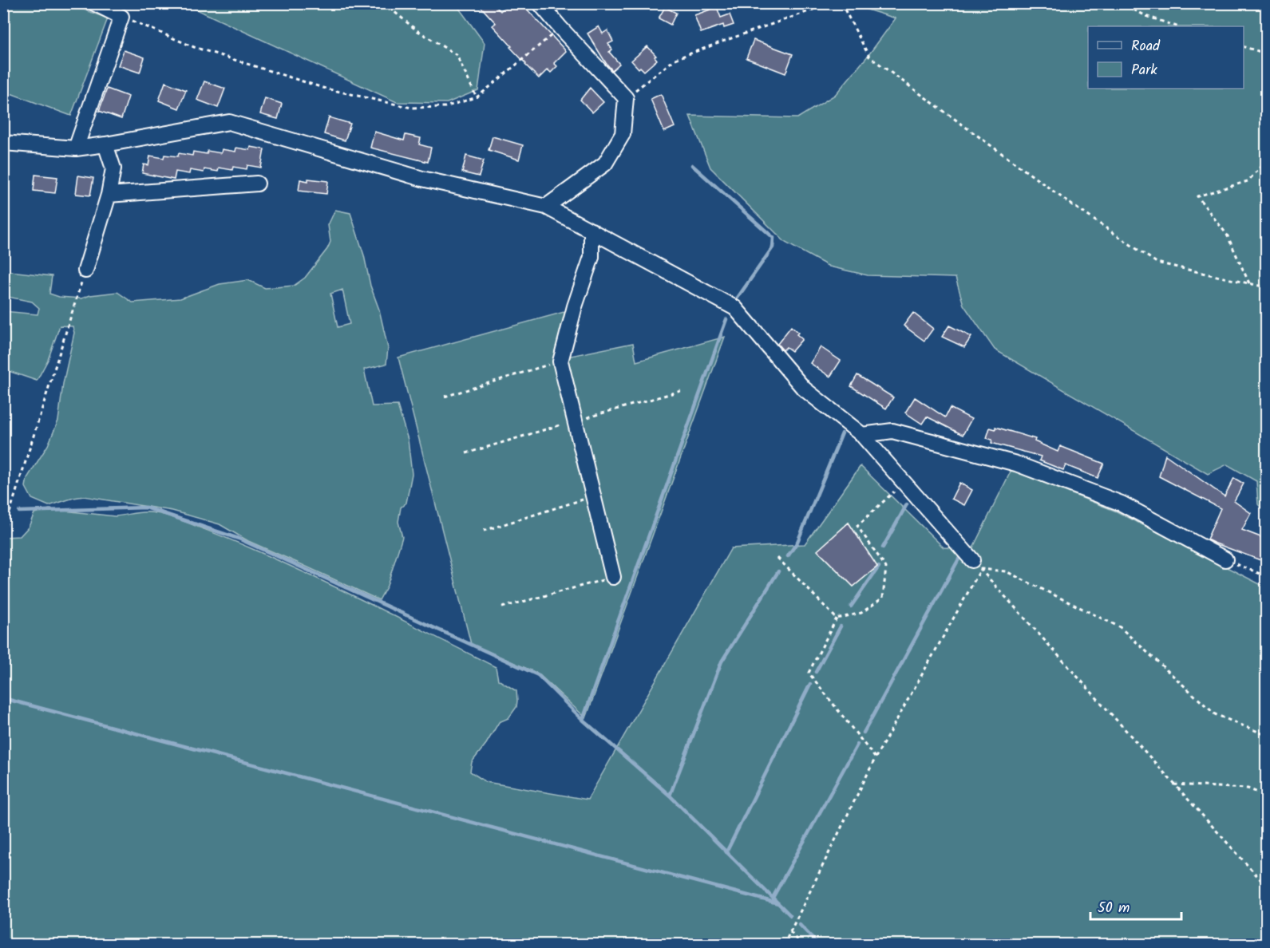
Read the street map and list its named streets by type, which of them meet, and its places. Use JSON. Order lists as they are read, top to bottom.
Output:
{
  "legend": ["Road", "Park"],
  "scale_bar": "50 m"
}
